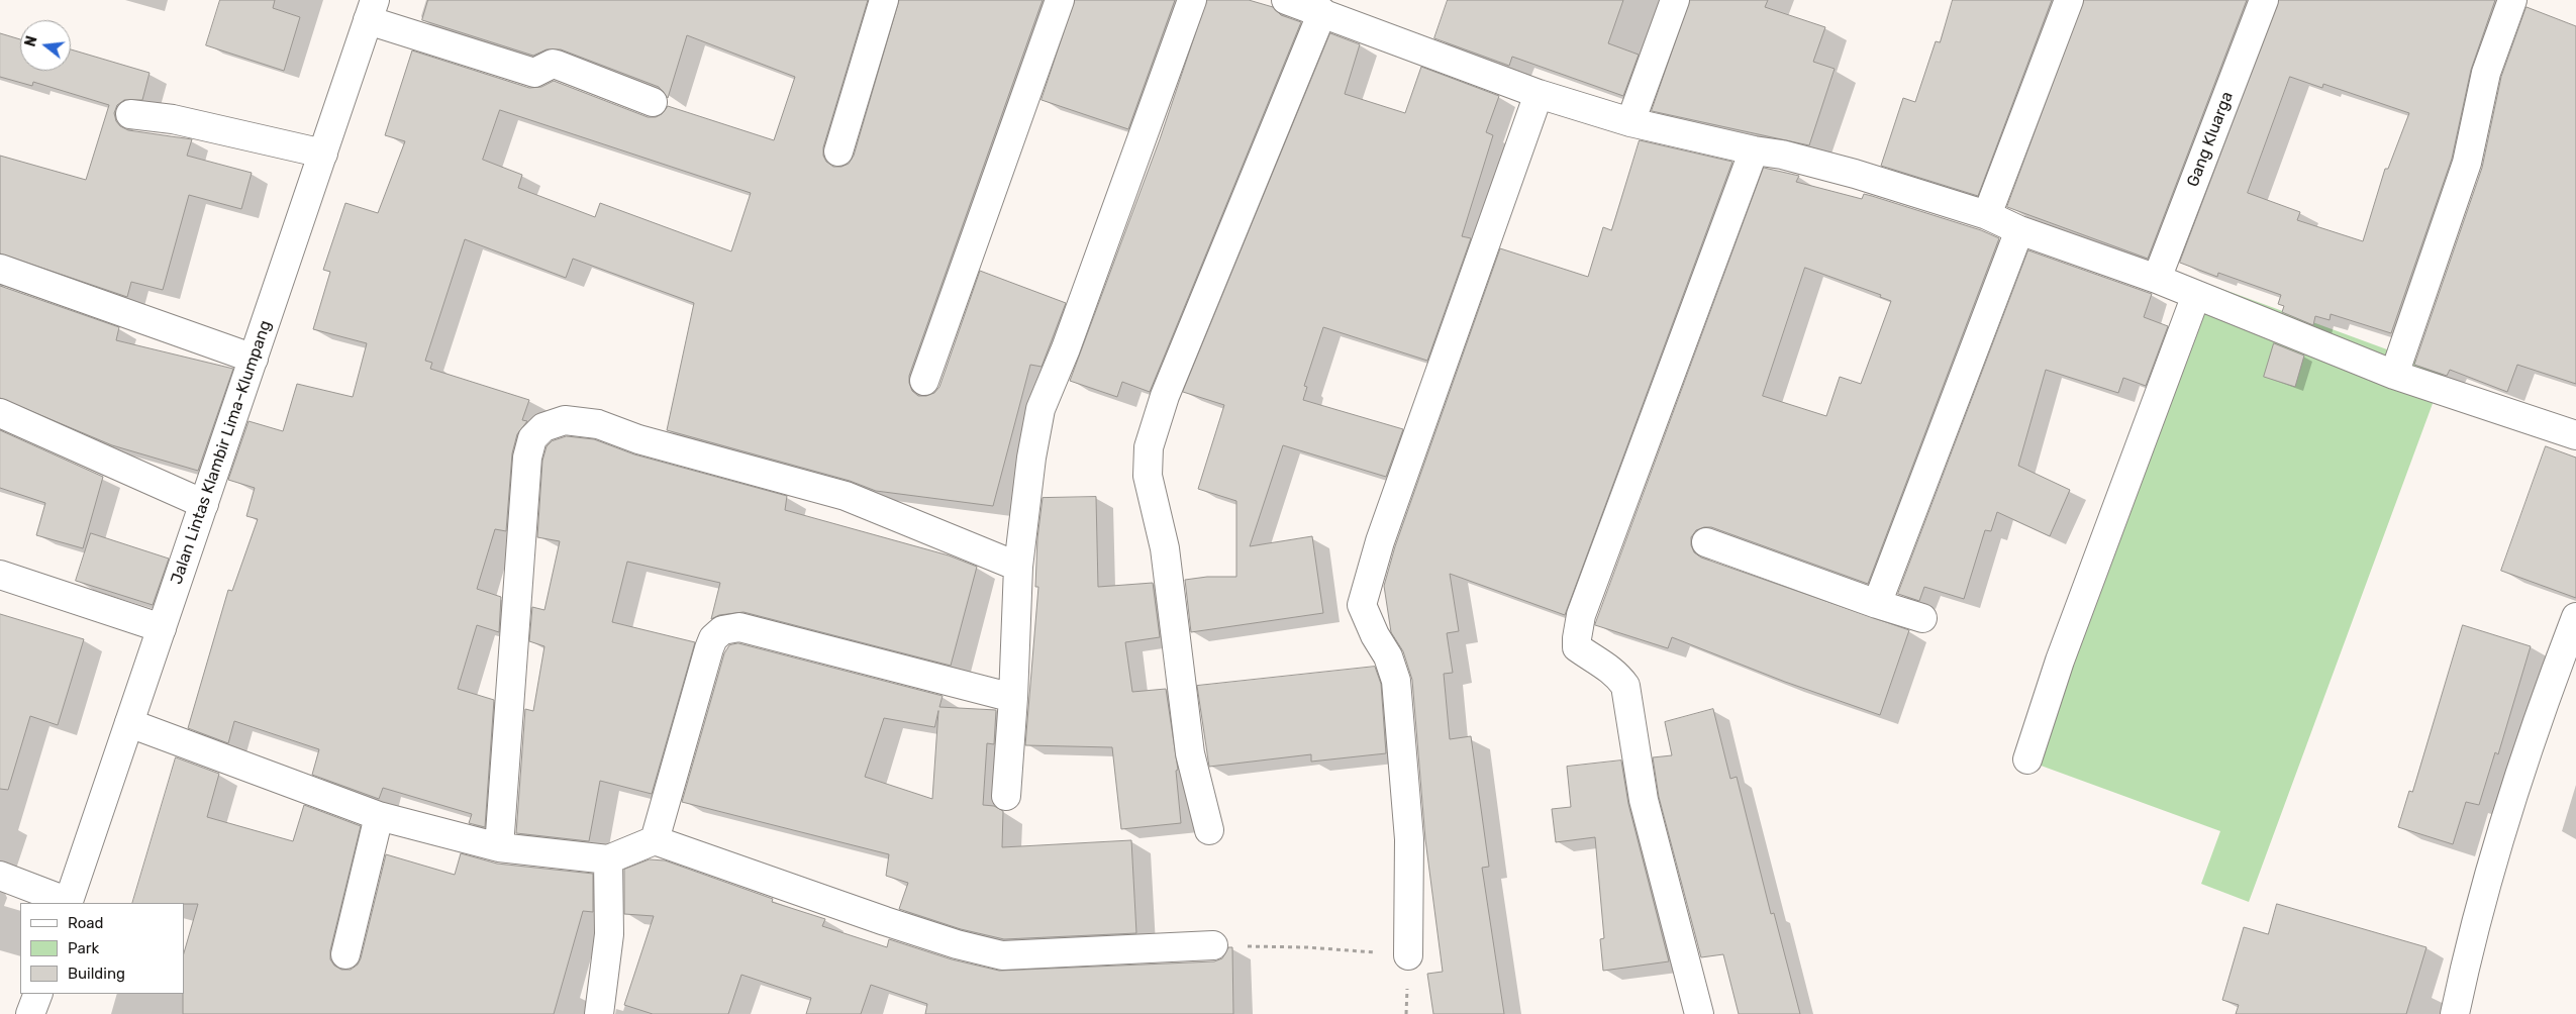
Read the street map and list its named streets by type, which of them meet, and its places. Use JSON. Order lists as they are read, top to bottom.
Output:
{
  "streets": {
    "street": ["Gang Kluarga", "Jalan Lintas Klambir Lima–Klumpang"]
  },
  "legend": ["Road", "Park", "Building"],
  "north": "left"
}
